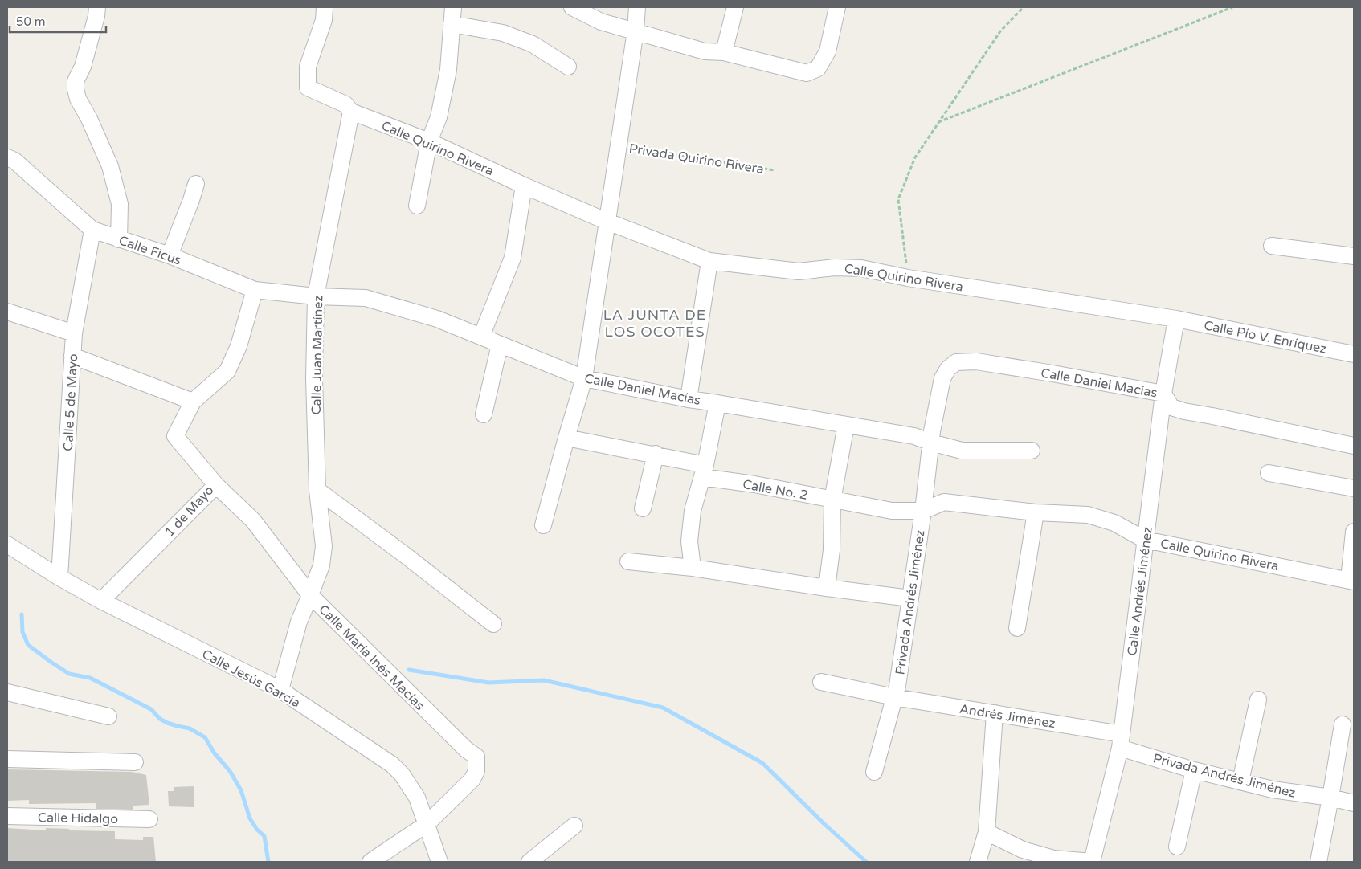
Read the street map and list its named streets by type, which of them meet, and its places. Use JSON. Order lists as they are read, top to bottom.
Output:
{
  "streets": {
    "street": [
      "Calle Quirino Rivera",
      "Calle Ficus",
      "Calle Pío V. Enríquez",
      "Calle Juan Martínez",
      "Calle Daniel Macías",
      "Calle 5 de Mayo",
      "Calle No. 2",
      "1 de Mayo",
      "Calle Andrés Jiménez",
      "Privada Andrés Jiménez",
      "Calle María Inés Macías",
      "Calle Jesús García",
      "Andrés Jiménez",
      "Calle Hidalgo"
    ],
    "path": ["Privada Quirino Rivera"]
  },
  "crossings": [
    ["Calle Quirino Rivera", "Calle Pío V. Enríquez"],
    ["Calle Quirino Rivera", "Calle Juan Martínez"],
    ["Calle Quirino Rivera", "Calle No. 2"],
    ["Calle Quirino Rivera", "Calle Andrés Jiménez"],
    ["Calle Quirino Rivera", "Privada Andrés Jiménez"],
    ["Calle Ficus", "Calle Juan Martínez"],
    ["Calle Ficus", "Calle Daniel Macías"],
    ["Calle Ficus", "Calle 5 de Mayo"],
    ["Calle Ficus", "1 de Mayo"],
    ["Calle Pío V. Enríquez", "Calle Andrés Jiménez"],
    ["Calle Juan Martínez", "Calle Daniel Macías"],
    ["Calle Juan Martínez", "Calle María Inés Macías"],
    ["Calle Juan Martínez", "Calle Jesús García"],
    ["Calle Daniel Macías", "Calle Andrés Jiménez"],
    ["Calle Daniel Macías", "Privada Andrés Jiménez"],
    ["Calle 5 de Mayo", "Calle Jesús García"],
    ["Calle No. 2", "Privada Andrés Jiménez"],
    ["1 de Mayo", "Calle María Inés Macías"],
    ["1 de Mayo", "Calle Jesús García"],
    ["Calle Andrés Jiménez", "Privada Andrés Jiménez"],
    ["Calle Andrés Jiménez", "Andrés Jiménez"],
    ["Privada Andrés Jiménez", "Andrés Jiménez"],
    ["Calle María Inés Macías", "Calle Jesús García"]
  ],
  "districts": ["LA JUNTA DE LOS OCOTES"],
  "scale_bar": "50 m"
}
